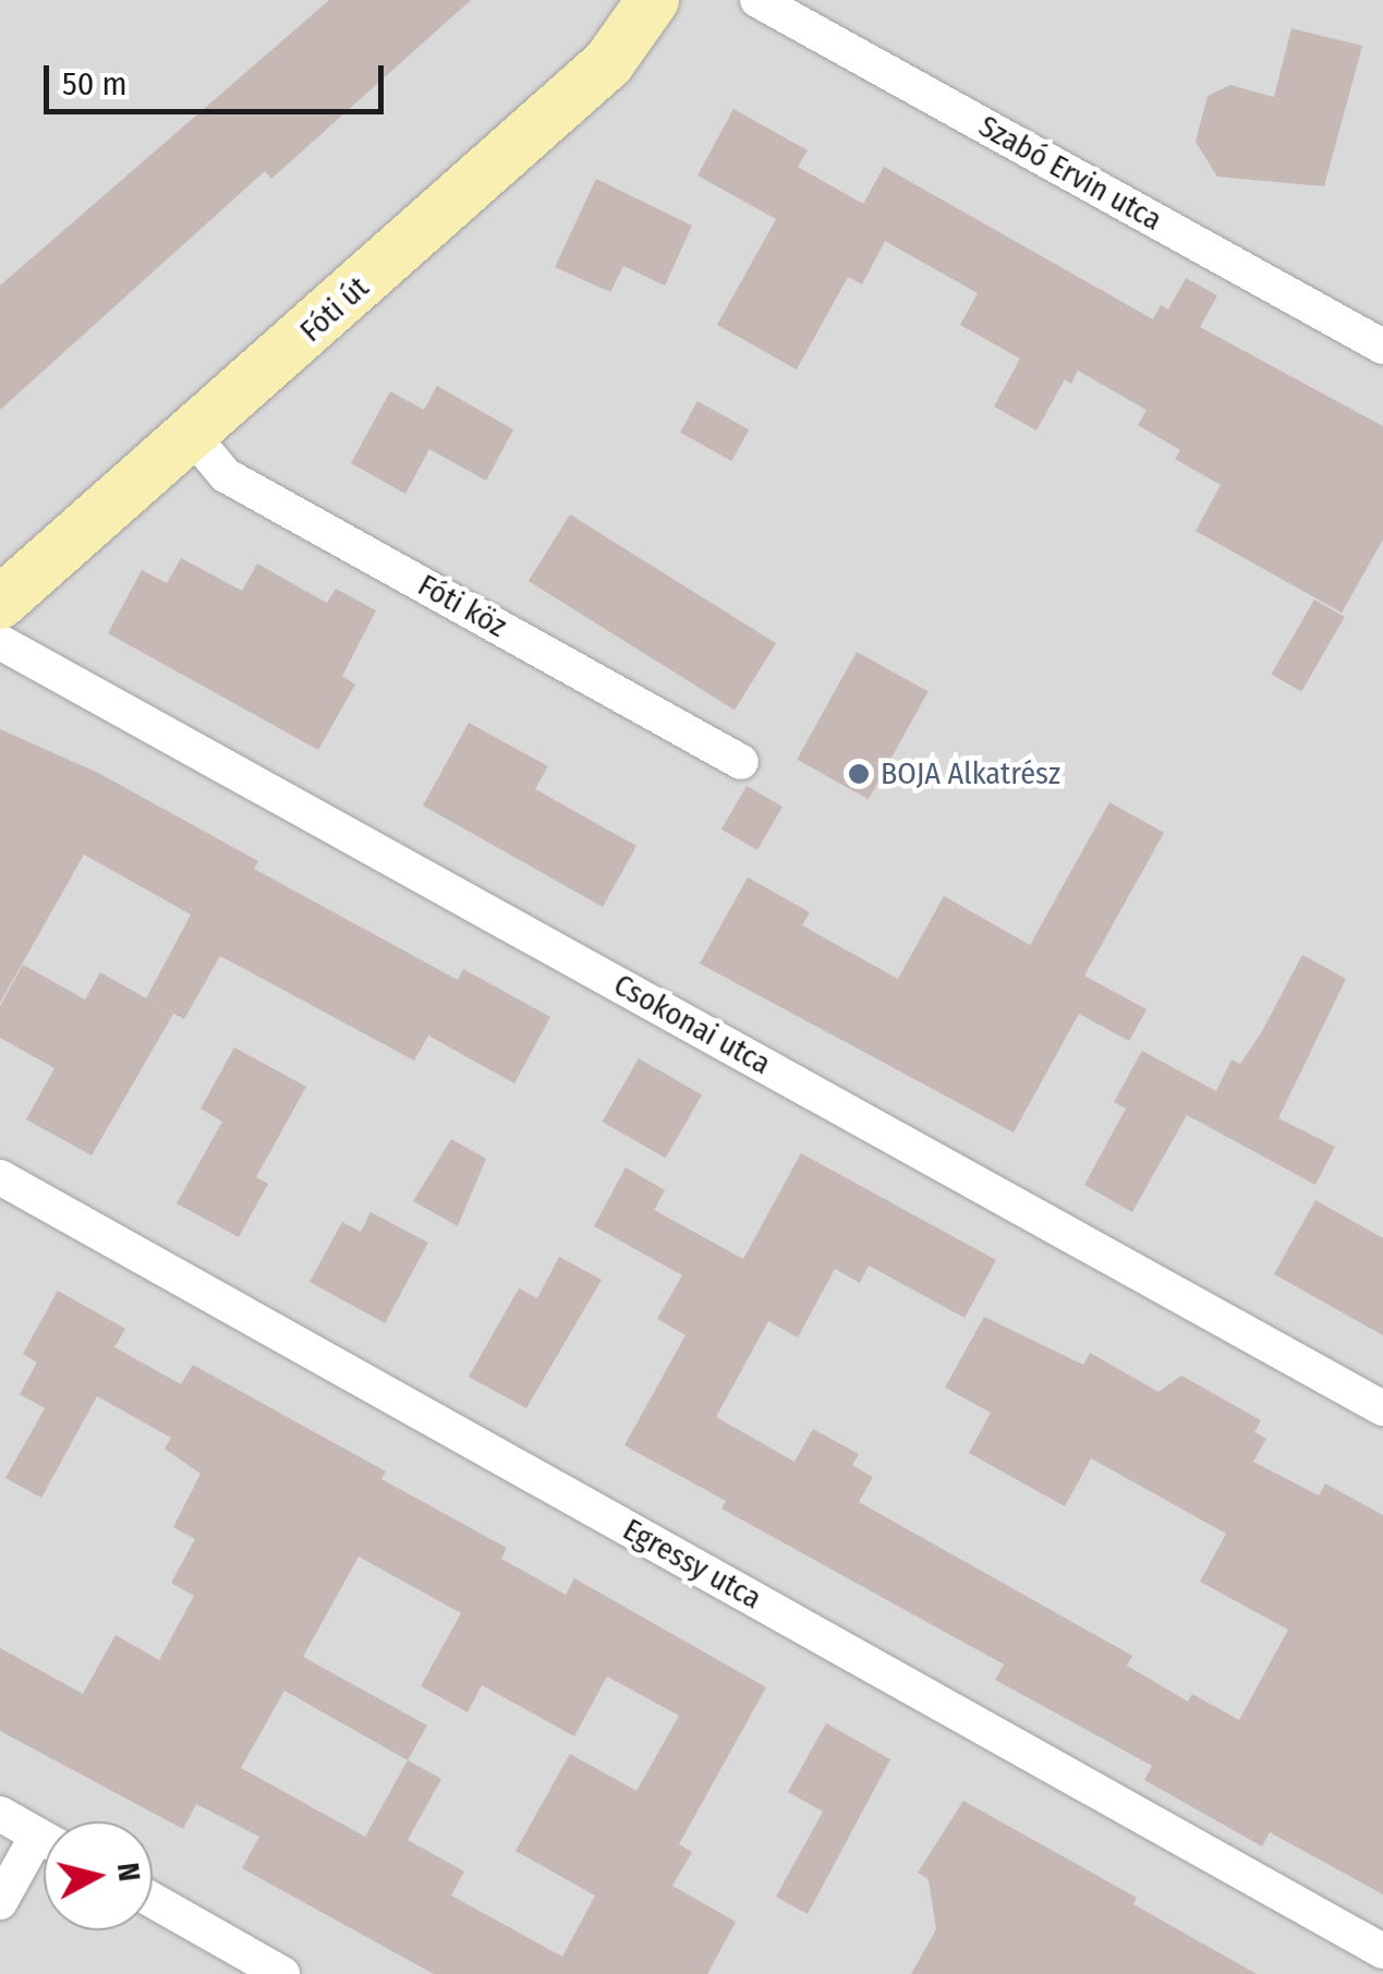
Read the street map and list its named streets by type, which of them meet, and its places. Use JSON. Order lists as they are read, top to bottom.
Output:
{
  "streets": {
    "main road": ["Fóti út"],
    "street": [
      "Szabó Ervin utca",
      "Fóti köz",
      "Csokonai utca",
      "Egressy utca"
    ]
  },
  "crossings": [
    ["Fóti út", "Fóti köz"]
  ],
  "places": ["BOJA Alkatrész"],
  "scale_bar": "50 m",
  "north": "right"
}
